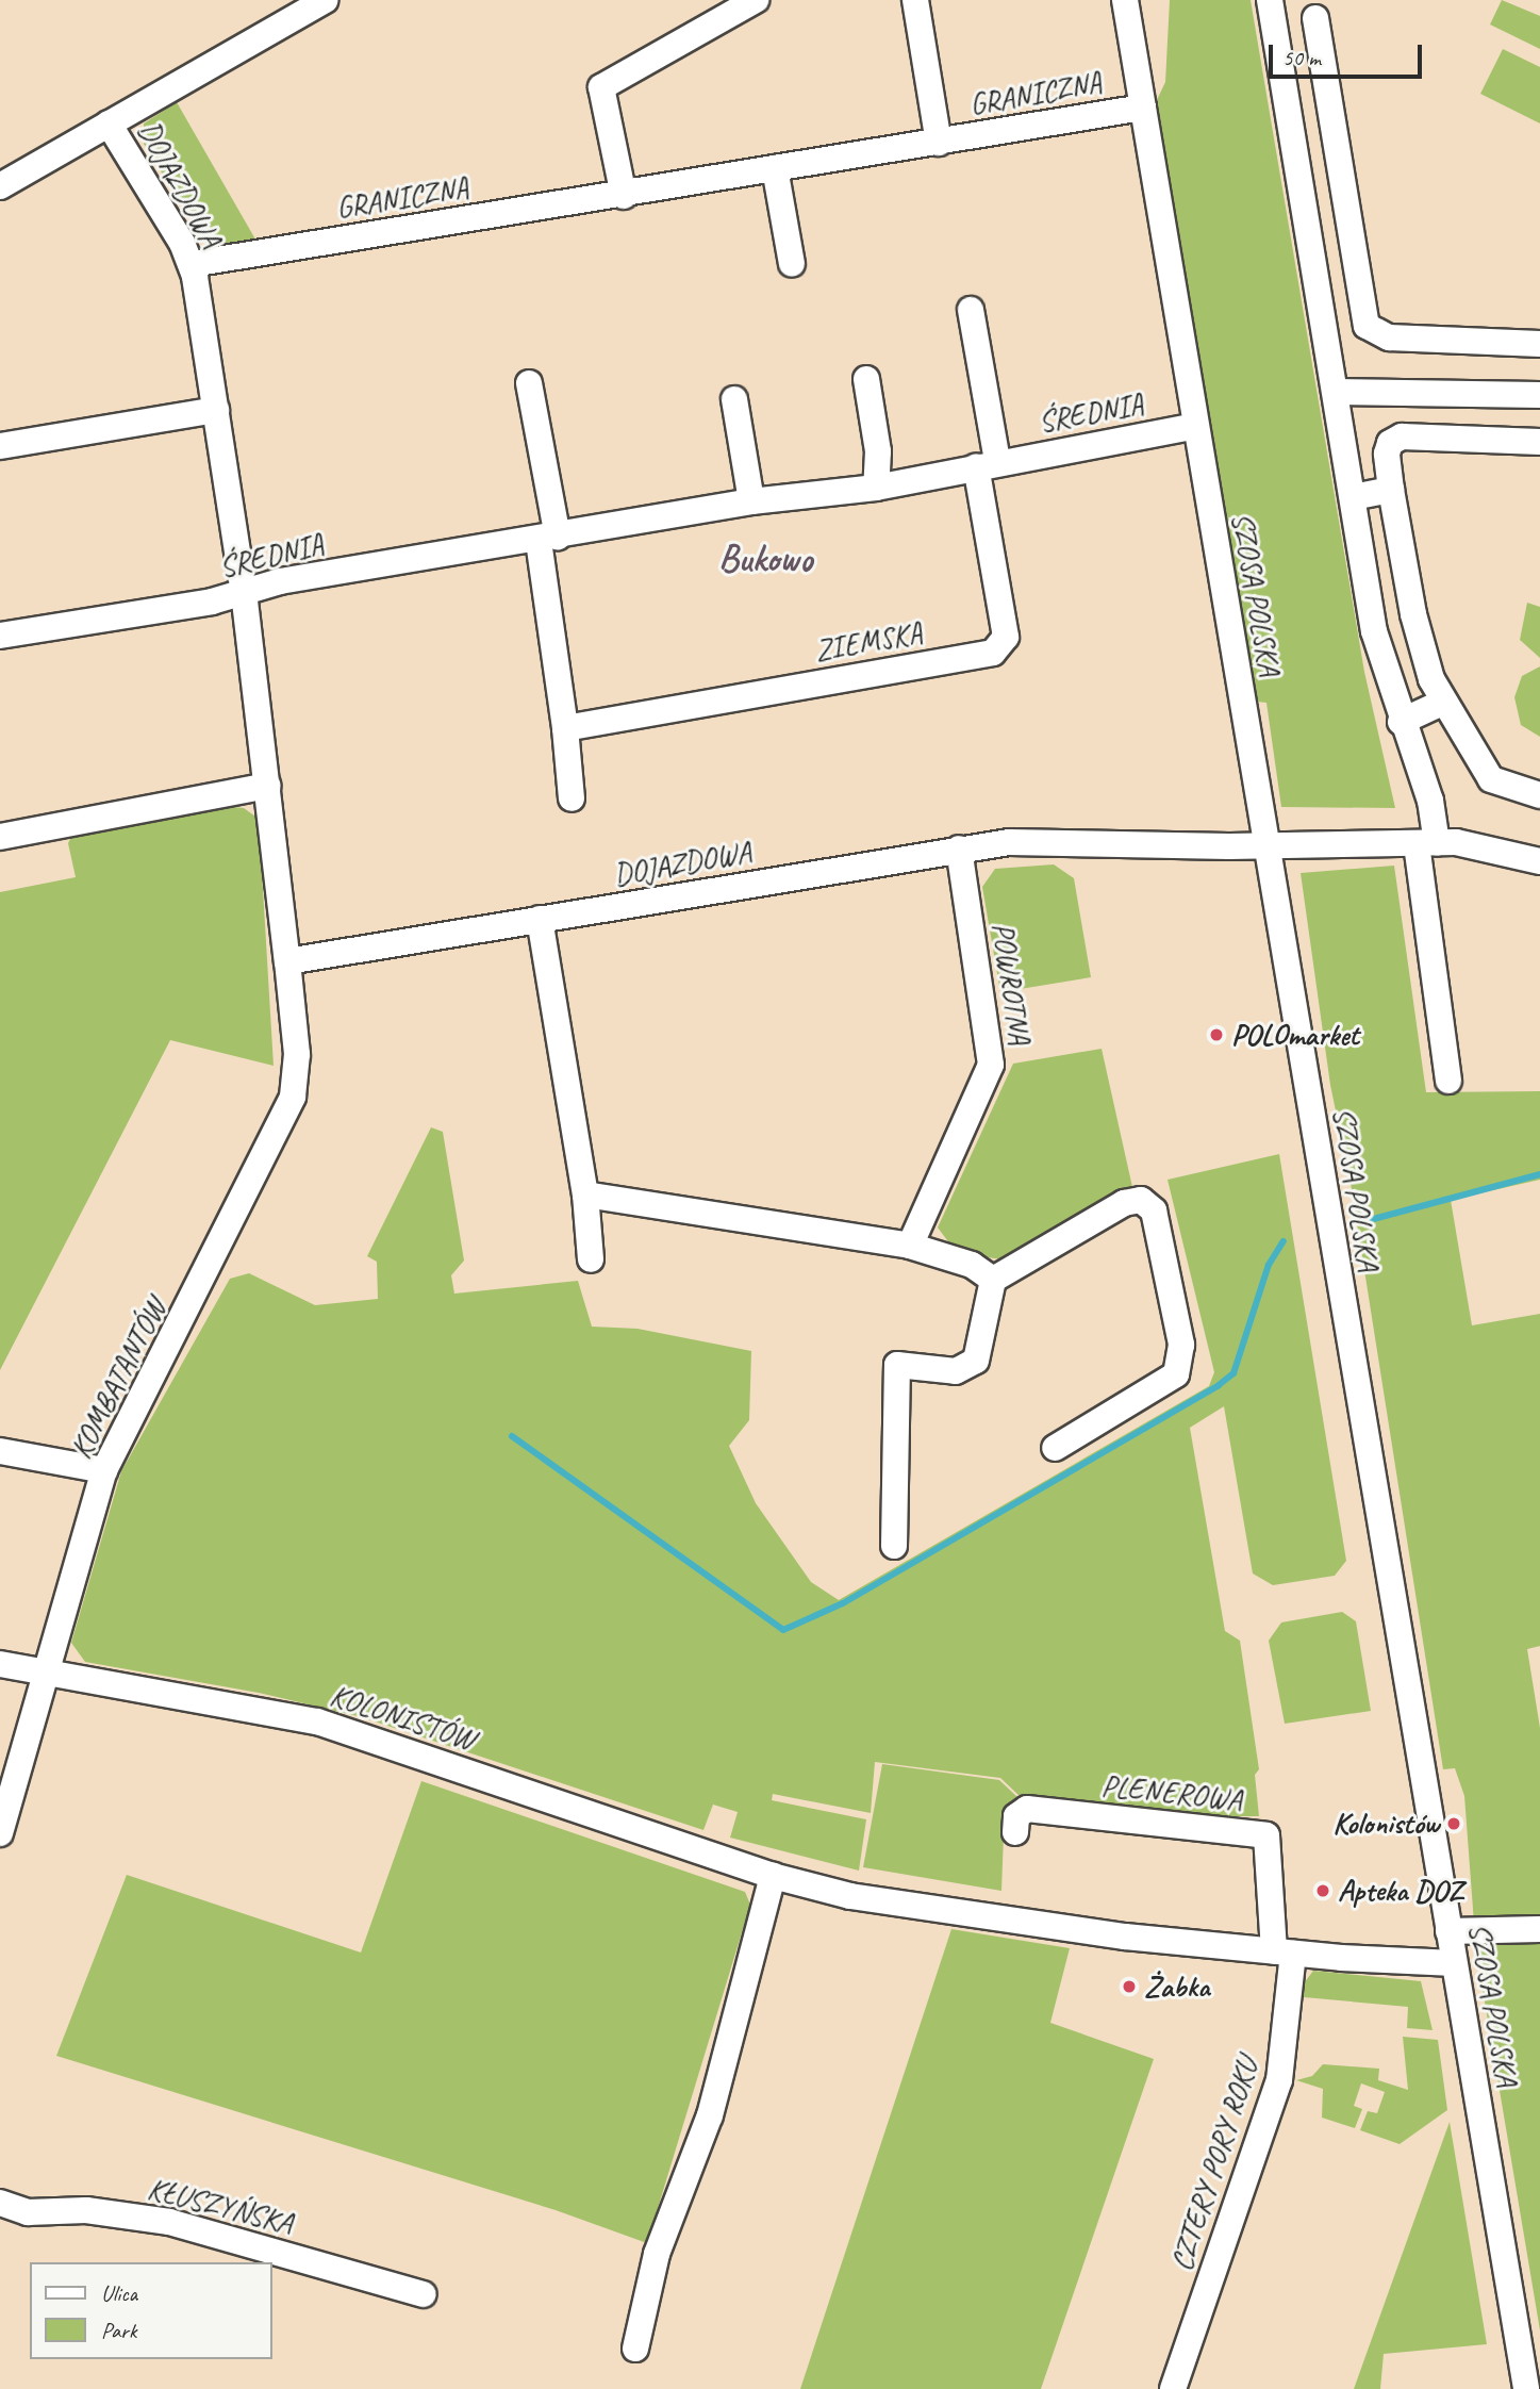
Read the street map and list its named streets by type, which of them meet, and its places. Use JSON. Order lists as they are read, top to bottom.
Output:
{
  "streets": {
    "street": [
      "GRANICZNA",
      "DOJAZDOWA",
      "ŚREDNIA",
      "SZOSA POLSKA",
      "ZIEMSKA",
      "POWROTNA",
      "KOMBATANTÓW",
      "KOLONISTÓW",
      "PLENEROWA",
      "CZTERY PORY ROKU",
      "KŁUSZYŃSKA"
    ]
  },
  "crossings": [
    ["GRANICZNA", "DOJAZDOWA"],
    ["GRANICZNA", "SZOSA POLSKA"],
    ["DOJAZDOWA", "ŚREDNIA"],
    ["DOJAZDOWA", "SZOSA POLSKA"],
    ["DOJAZDOWA", "POWROTNA"],
    ["DOJAZDOWA", "KOMBATANTÓW"],
    ["ŚREDNIA", "SZOSA POLSKA"],
    ["ŚREDNIA", "ZIEMSKA"],
    ["SZOSA POLSKA", "KOLONISTÓW"],
    ["KOMBATANTÓW", "KOLONISTÓW"],
    ["KOLONISTÓW", "PLENEROWA"],
    ["KOLONISTÓW", "CZTERY PORY ROKU"],
    ["PLENEROWA", "CZTERY PORY ROKU"]
  ],
  "districts": ["Bukowo"],
  "places": [
    "POLOmarket",
    "Kolonistów",
    "Apteka DOZ",
    "Żabka"
  ],
  "legend": ["Ulica", "Park"],
  "scale_bar": "50 m"
}
